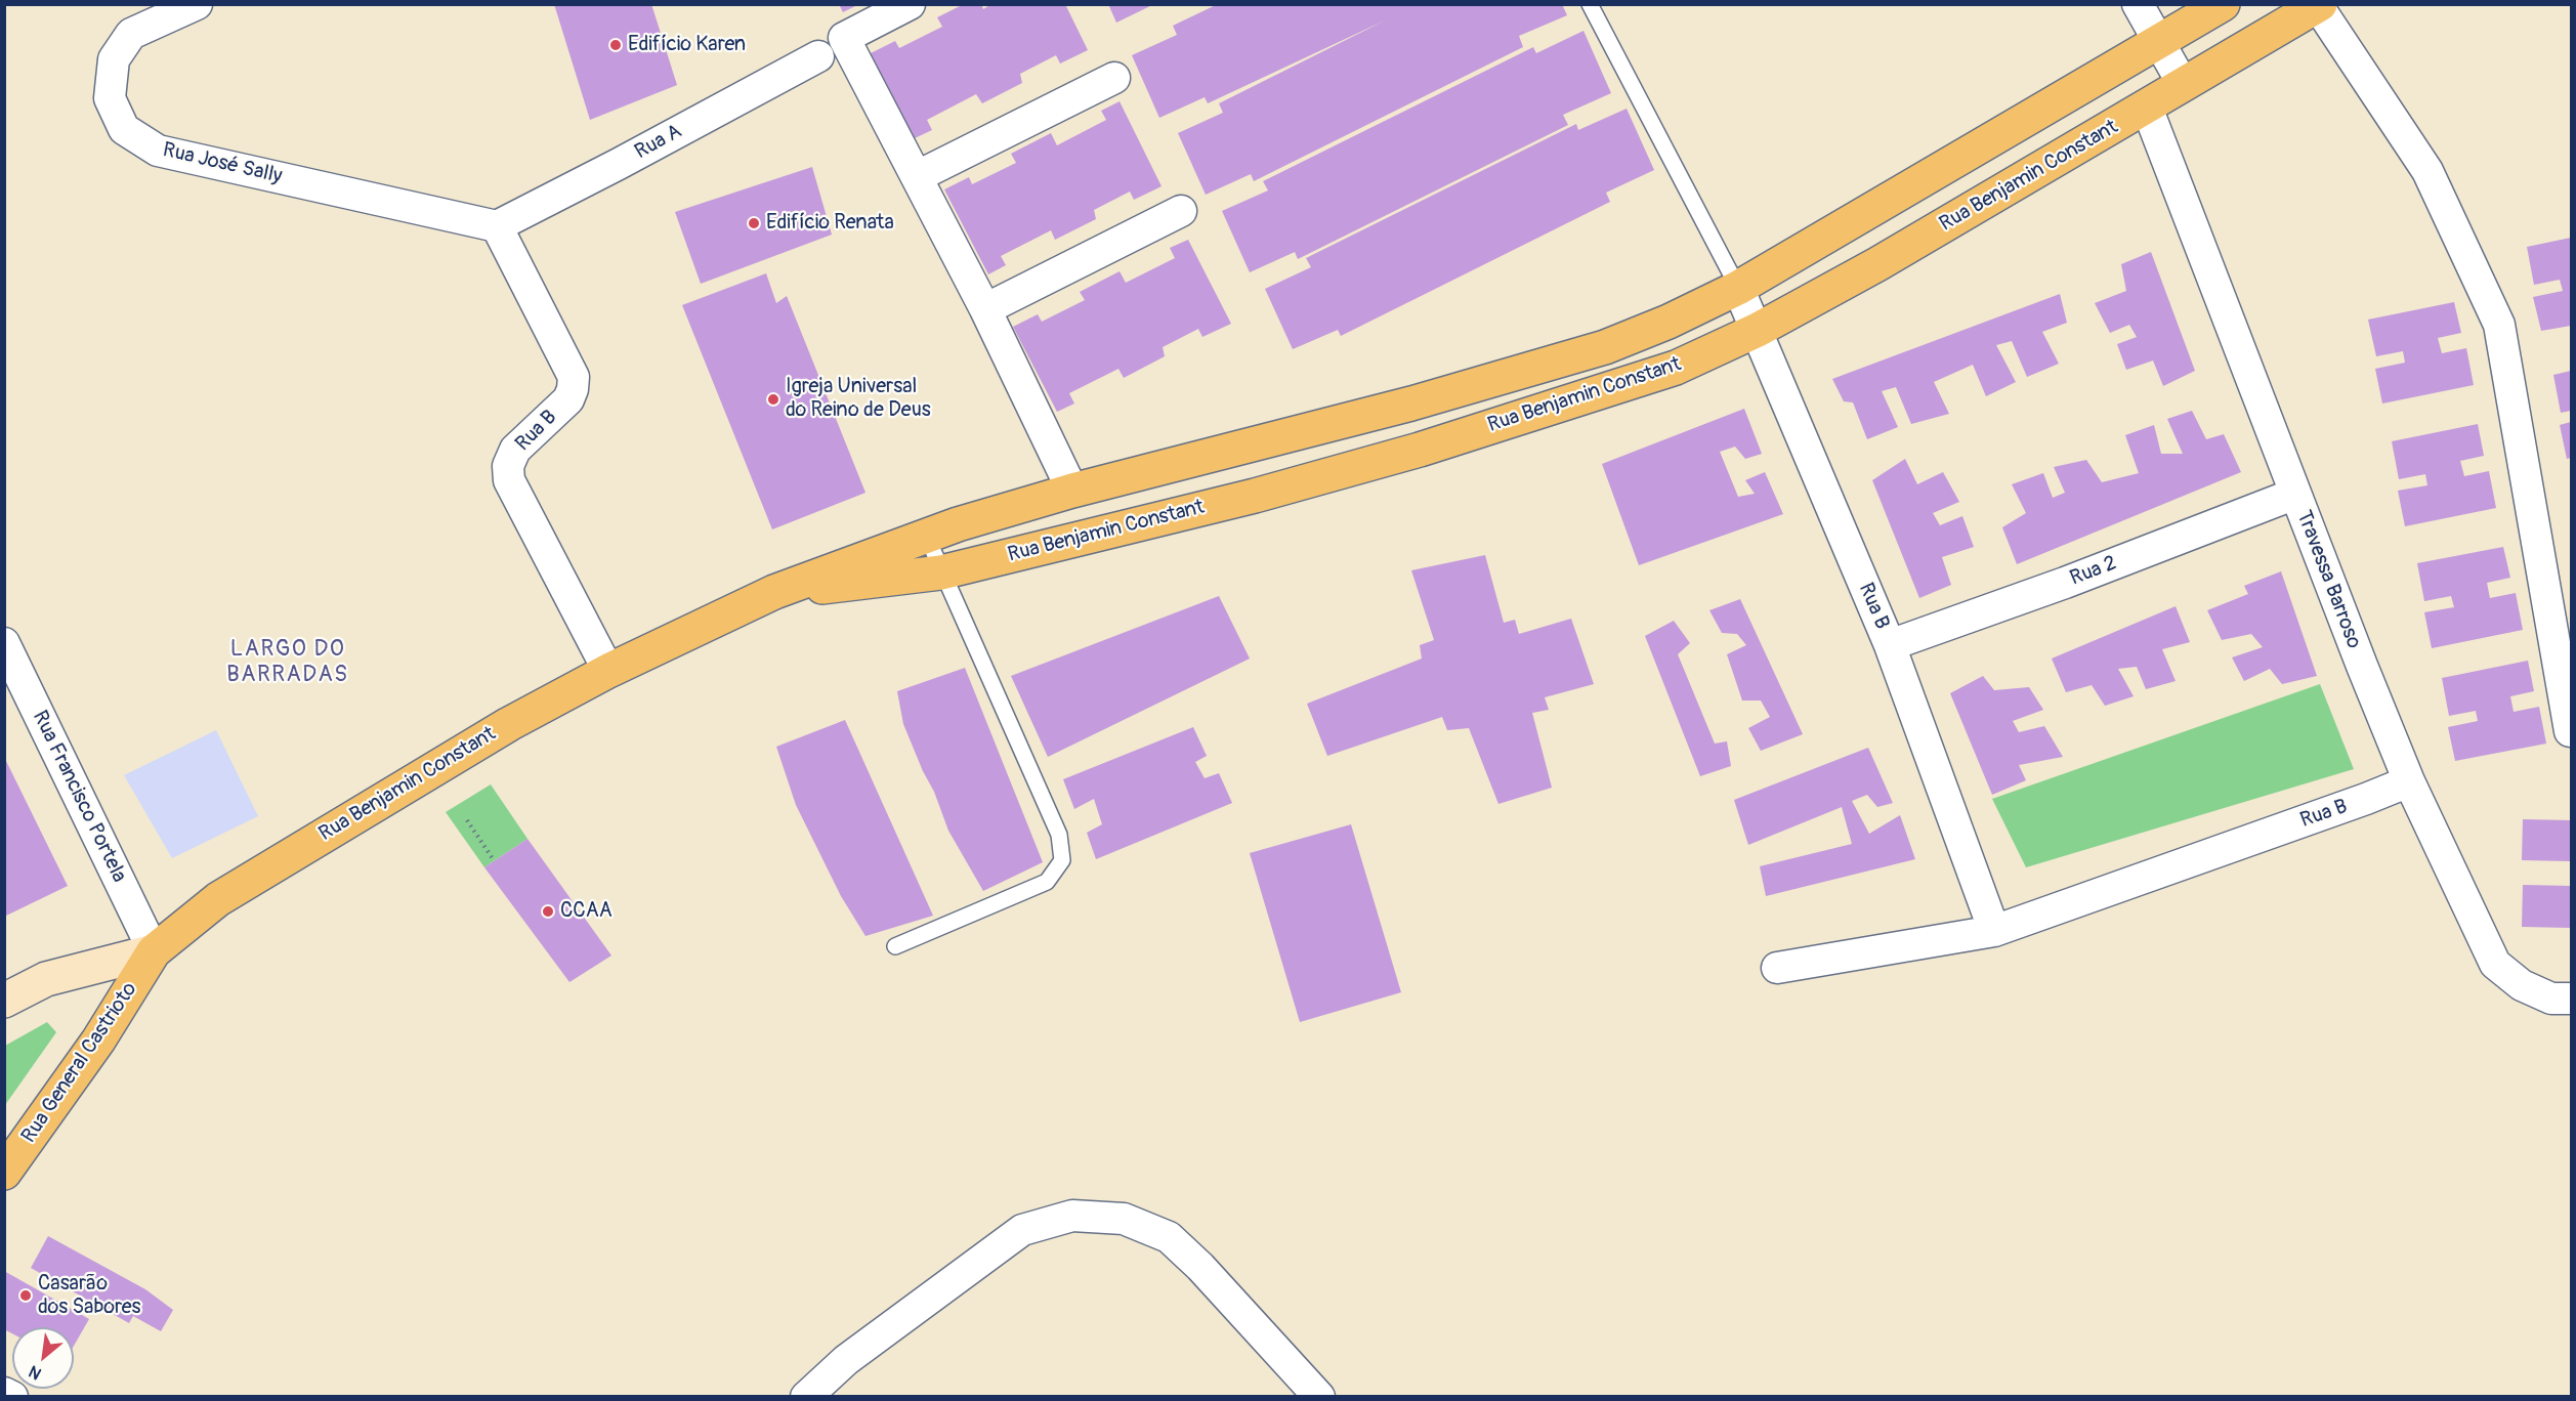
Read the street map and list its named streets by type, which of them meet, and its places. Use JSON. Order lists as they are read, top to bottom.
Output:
{
  "streets": {
    "main road": ["Rua Benjamin Constant", "Rua General Castrioto"],
    "street": [
      "Rua A",
      "Rua José Sally",
      "Rua B",
      "Rua 2",
      "Travessa Barroso",
      "Rua Francisco Portela"
    ]
  },
  "crossings": [
    ["Rua A", "Rua José Sally"],
    ["Rua A", "Rua B"],
    ["Rua José Sally", "Rua B"],
    ["Rua Benjamin Constant", "Rua B"],
    ["Rua Benjamin Constant", "Travessa Barroso"],
    ["Rua Benjamin Constant", "Rua Francisco Portela"],
    ["Rua Benjamin Constant", "Rua General Castrioto"],
    ["Rua B", "Rua 2"],
    ["Rua B", "Travessa Barroso"],
    ["Rua 2", "Travessa Barroso"],
    ["Rua Francisco Portela", "Rua General Castrioto"]
  ],
  "districts": ["LARGO DO BARRADAS"],
  "places": [
    "Edifício Karen",
    "Edifício Renata",
    "Igreja Universal do Reino de Deus",
    "CCAA",
    "Casarão dos Sabores"
  ],
  "north": "bottom left"
}
